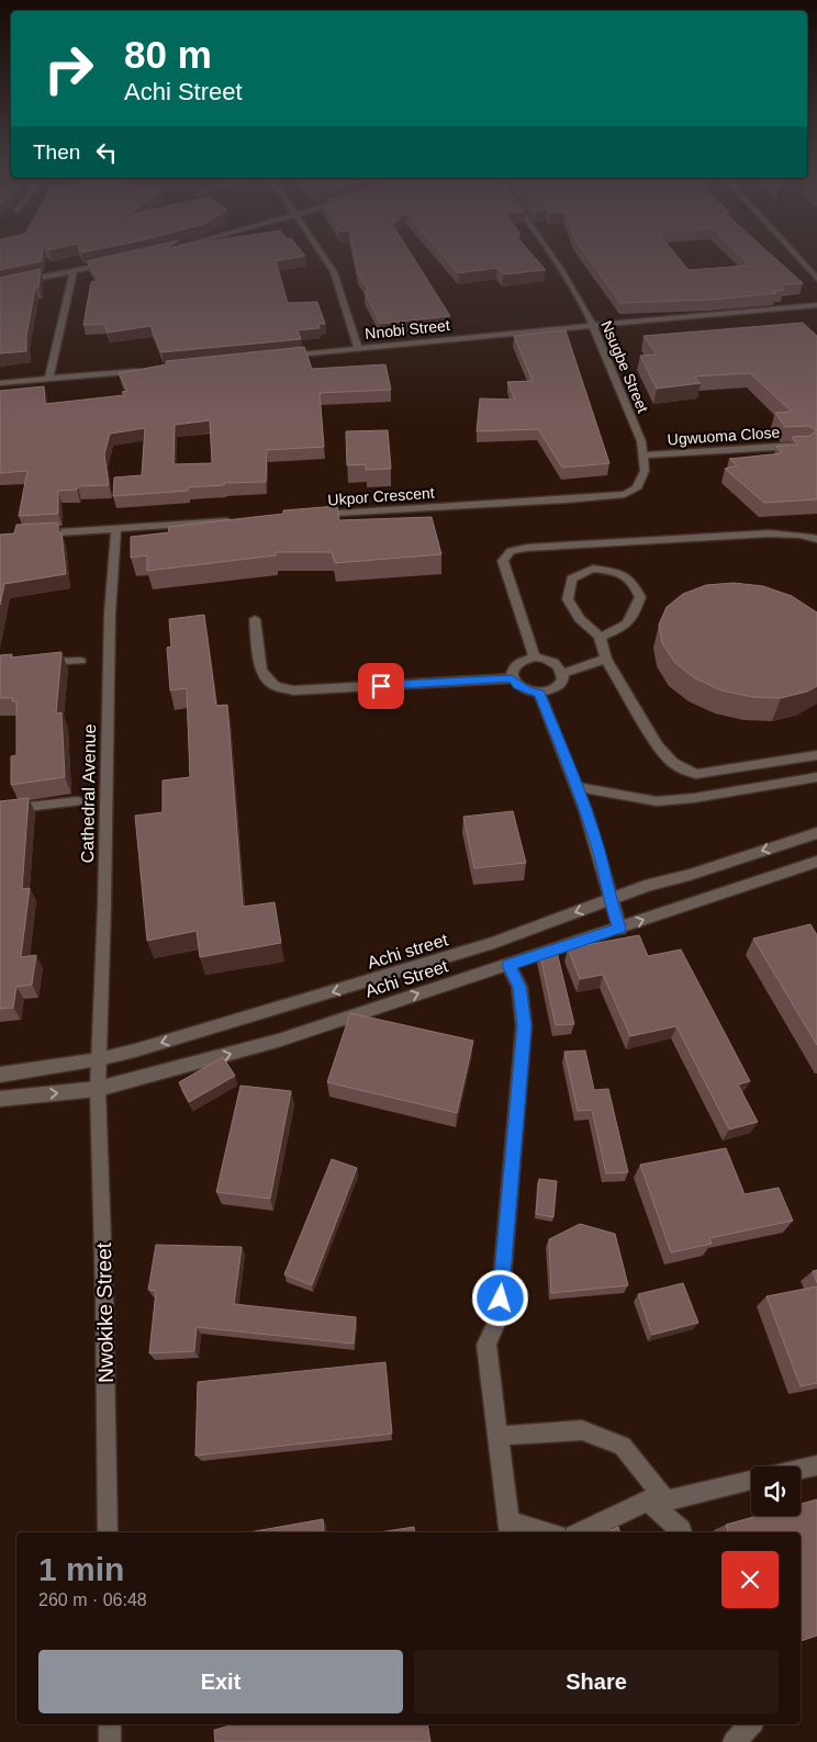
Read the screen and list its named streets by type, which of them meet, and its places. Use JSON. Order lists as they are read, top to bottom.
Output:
{
  "streets": {
    "street": [
      "Nnobi Street",
      "Nsugbe Street",
      "Ugwuoma Close",
      "Ukpor Crescent",
      "Cathedral Avenue",
      "Achi street",
      "Achi Street",
      "Nwokike Street"
    ]
  },
  "crossings": [
    ["Nnobi Street", "Nsugbe Street"],
    ["Nsugbe Street", "Ugwuoma Close"],
    ["Nsugbe Street", "Ukpor Crescent"],
    ["Cathedral Avenue", "Achi street"],
    ["Cathedral Avenue", "Achi Street"],
    ["Cathedral Avenue", "Nwokike Street"],
    ["Achi Street", "Nwokike Street"]
  ],
  "one_way": ["Achi street", "Achi Street"],
  "page": {
    "turn": ["80 m", "Achi Street"],
    "then": "Then",
    "heading": ["1 min", "260 m · 06:48"],
    "buttons": ["Exit", "Share"]
  }
}
